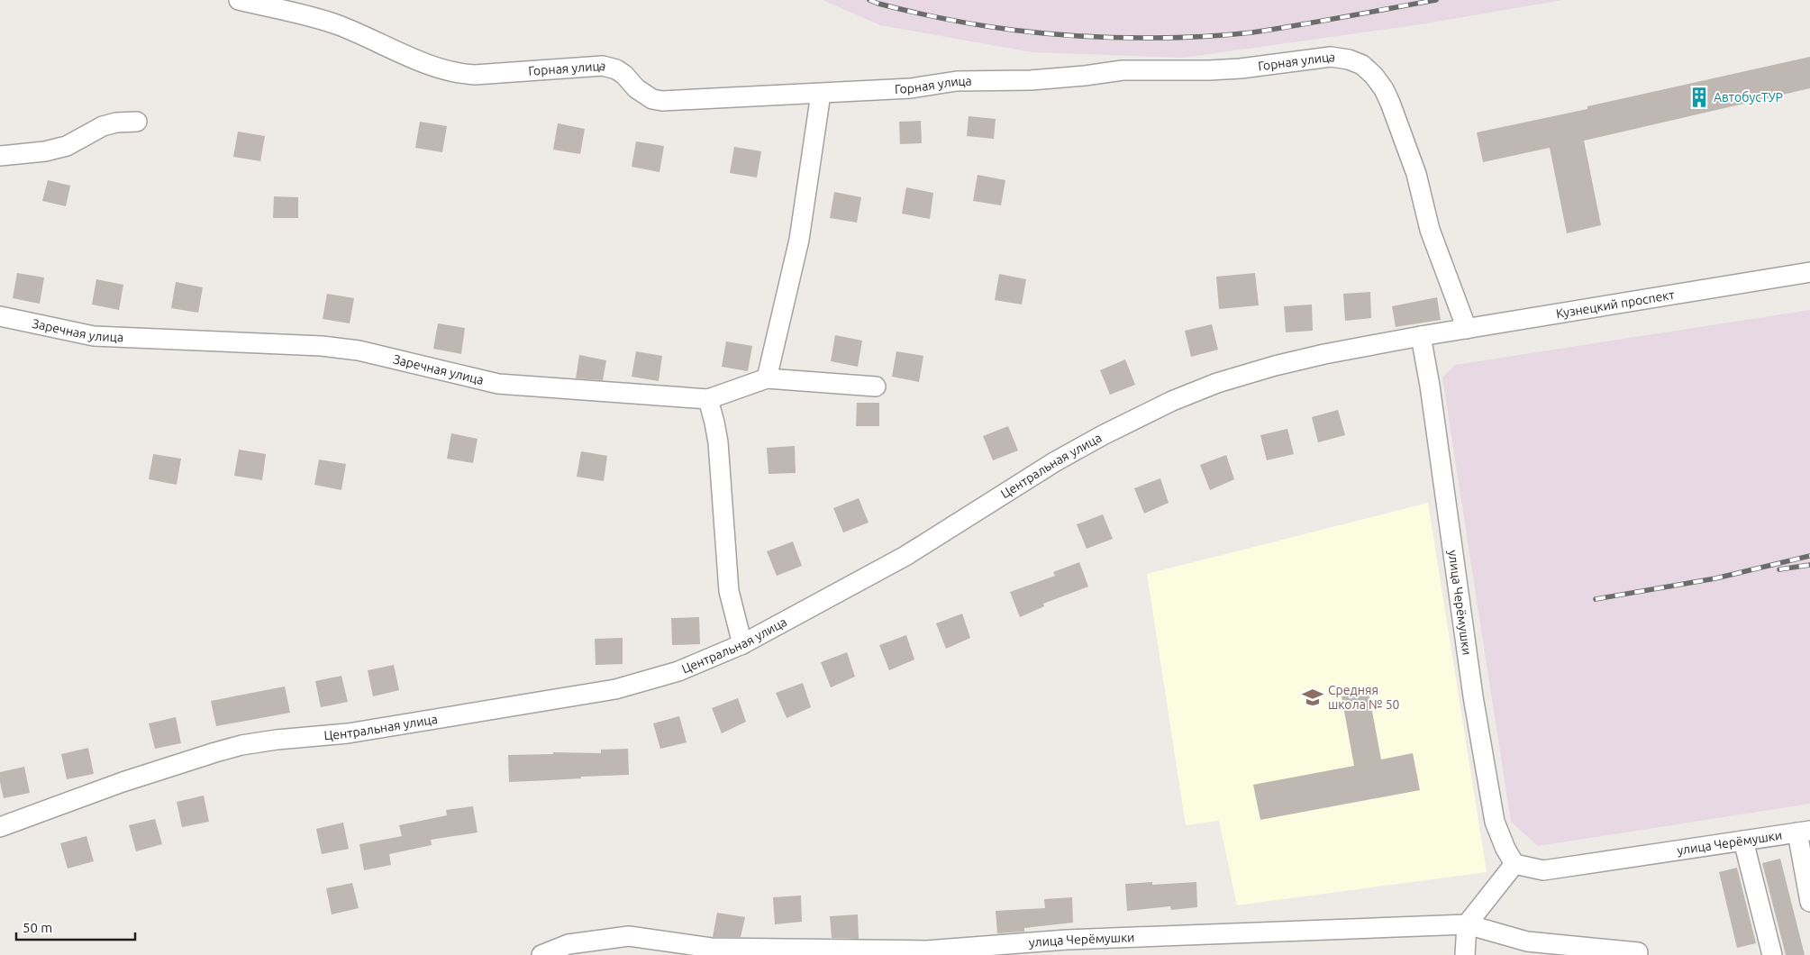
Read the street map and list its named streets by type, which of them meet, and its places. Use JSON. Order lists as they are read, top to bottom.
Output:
{
  "streets": {
    "street": [
      "Горная улица",
      "Кузнецкий проспект",
      "Заречная улица",
      "Центральная улица",
      "улица Черёмушки"
    ]
  },
  "crossings": [
    ["Горная улица", "Кузнецкий проспект"],
    ["Кузнецкий проспект", "Центральная улица"],
    ["Кузнецкий проспект", "улица Черёмушки"],
    ["Центральная улица", "улица Черёмушки"]
  ],
  "places": {
    "building": ["АвтобусТУР"],
    "school or university": ["Средняя школа № 50"]
  },
  "scale_bar": "50 m"
}
